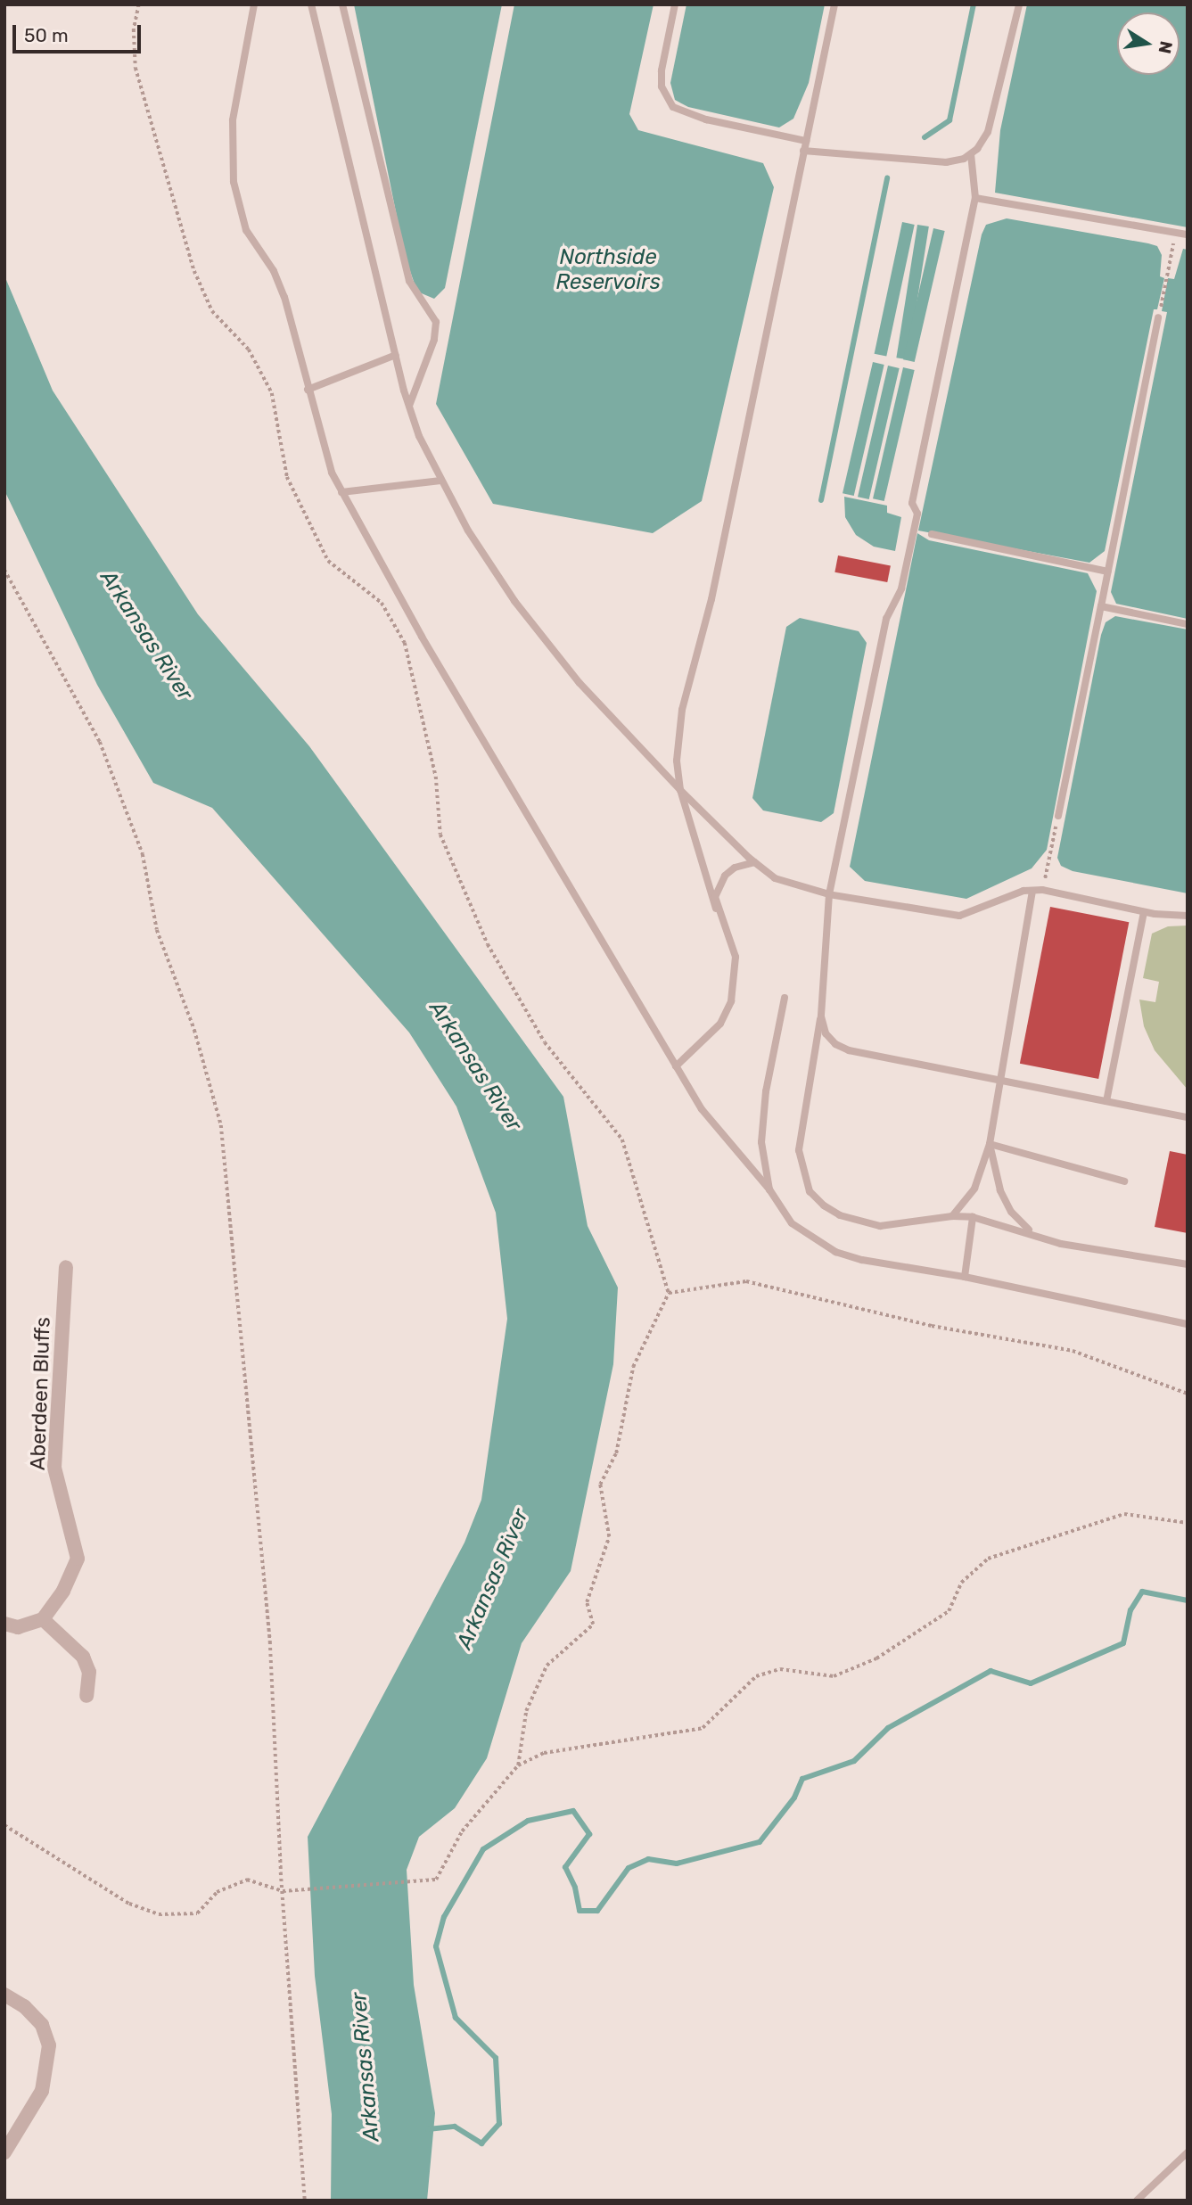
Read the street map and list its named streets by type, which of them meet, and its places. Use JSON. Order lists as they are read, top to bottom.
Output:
{
  "streets": {
    "street": ["Aberdeen Bluffs"]
  },
  "water": ["Northside Reservoirs", "Arkansas River"],
  "scale_bar": "50 m",
  "north": "right"
}
